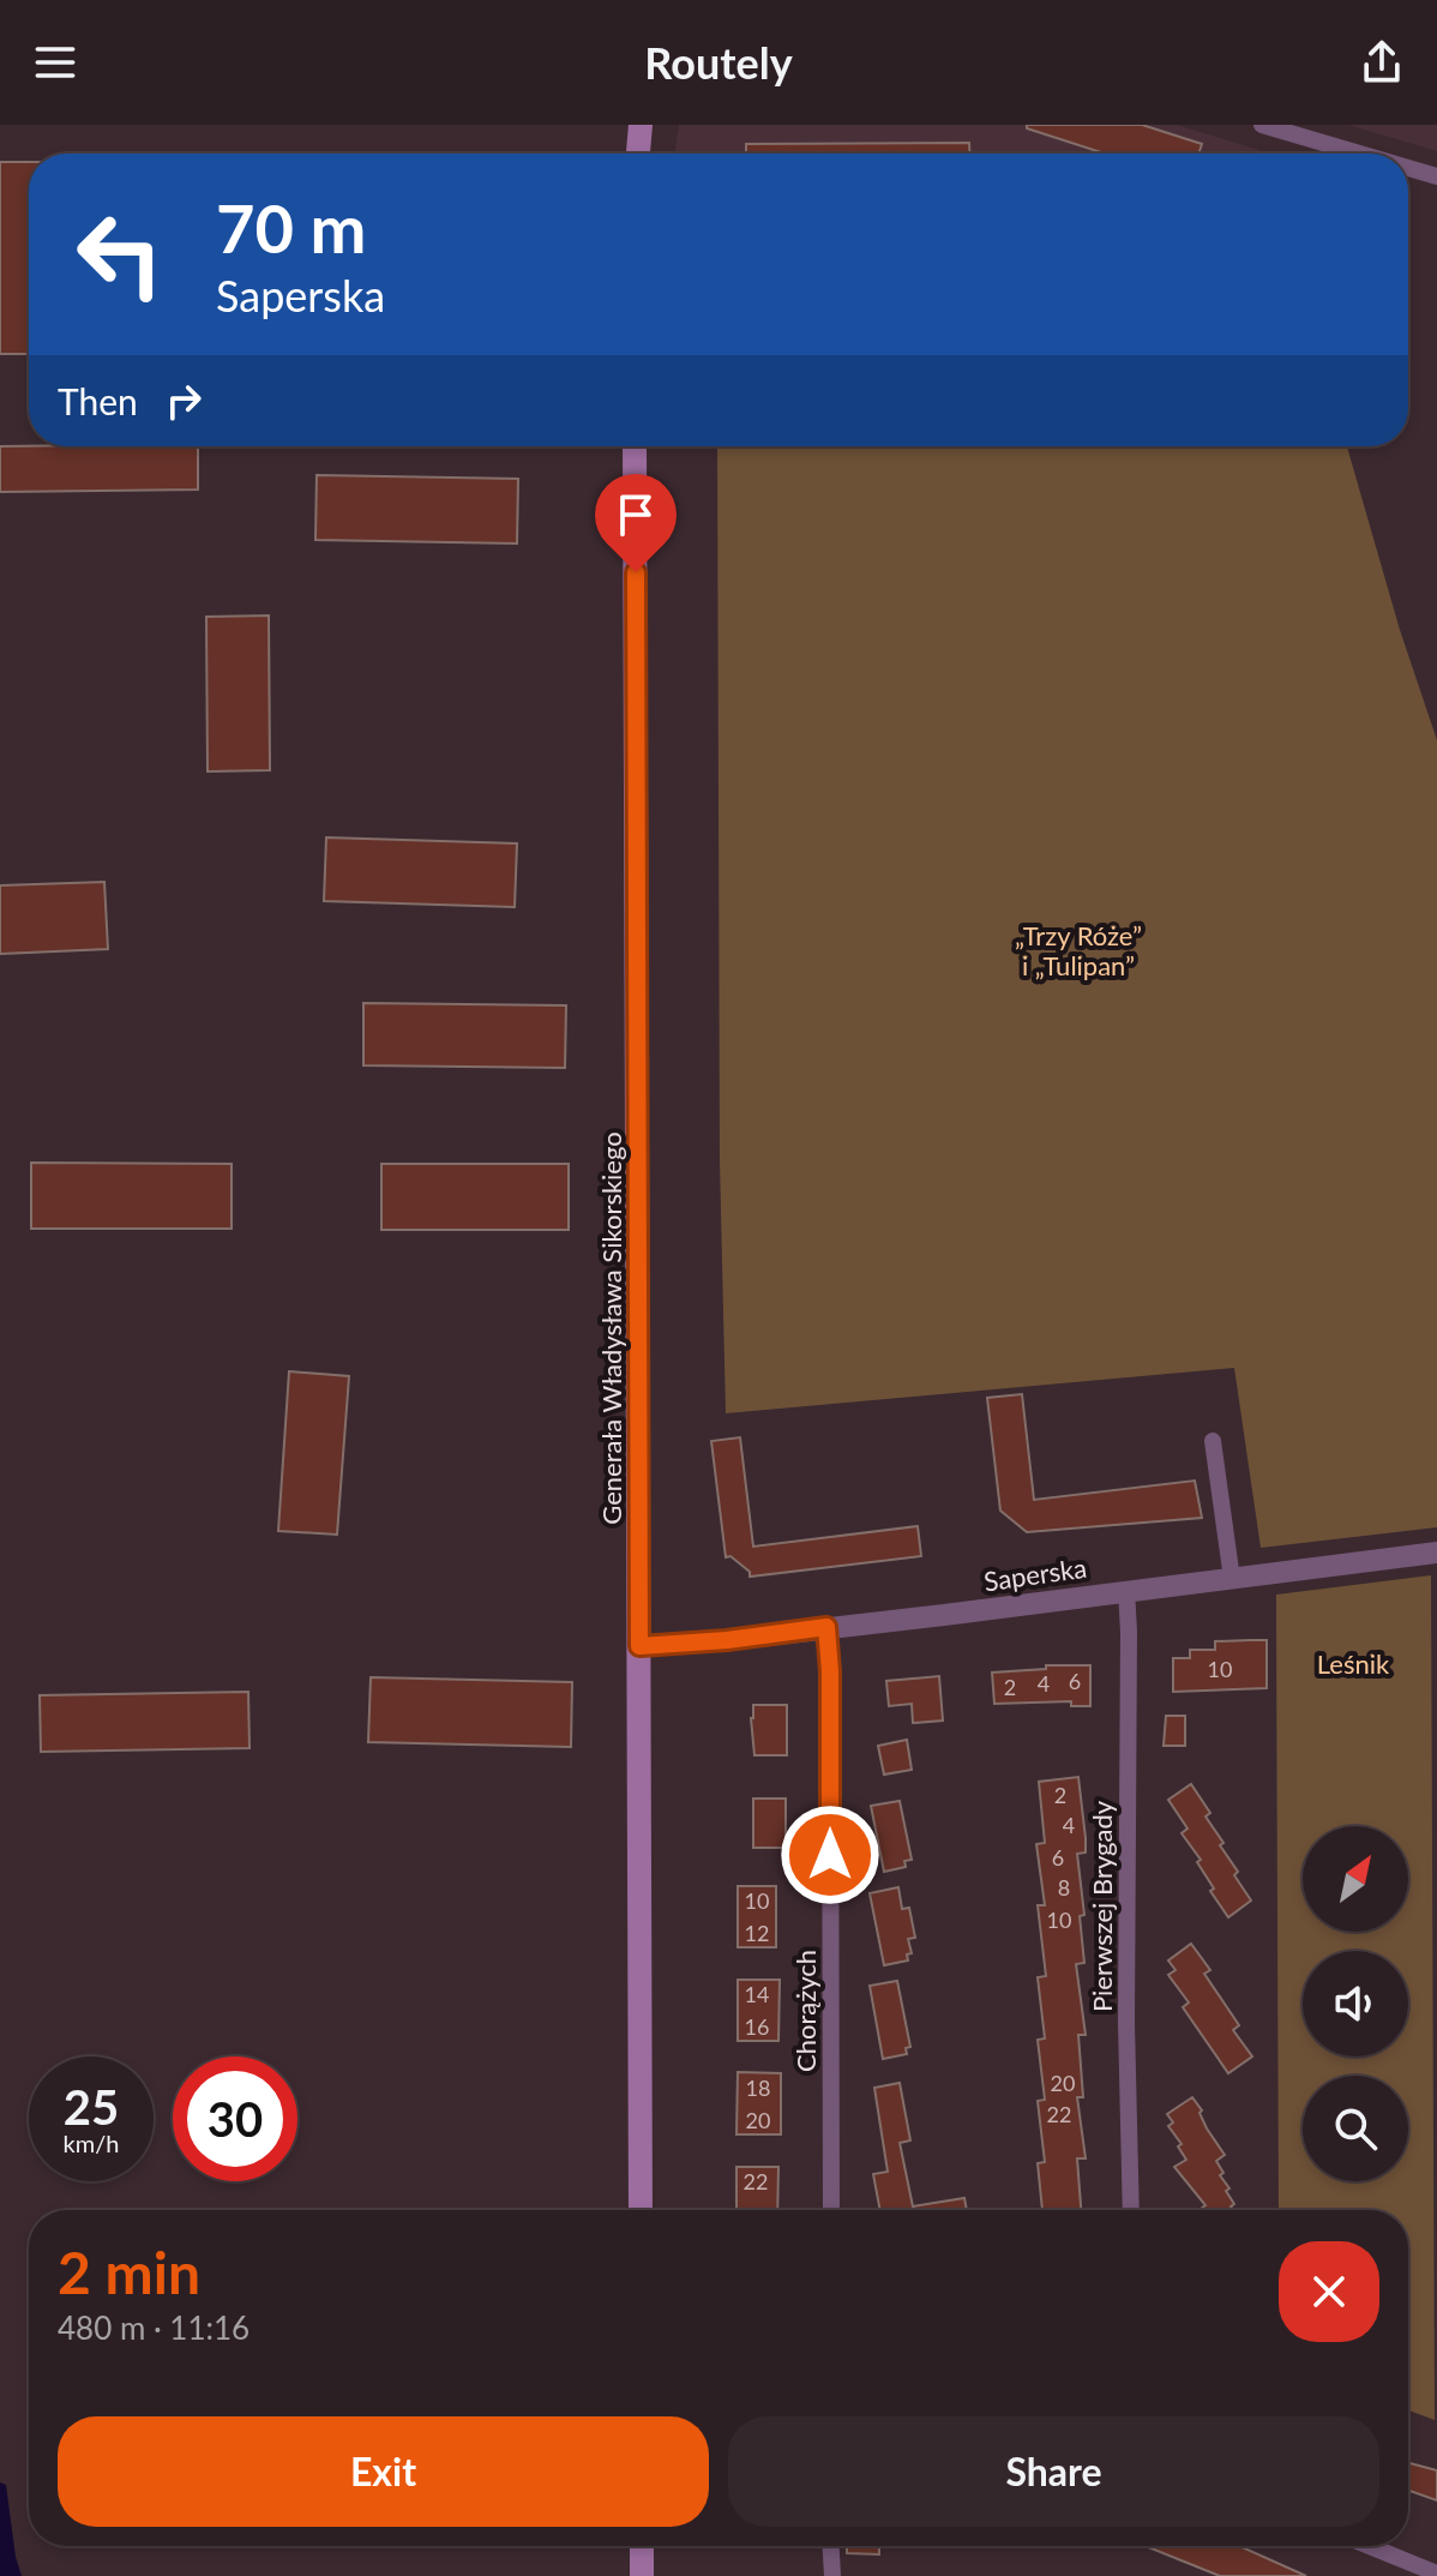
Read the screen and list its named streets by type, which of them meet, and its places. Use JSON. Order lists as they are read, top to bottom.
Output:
{
  "streets": {
    "main road": ["Generała Władysława Sikorskiego"],
    "street": ["Saperska", "Pierwszej Brygady", "Chorążych"]
  },
  "crossings": [
    ["Generała Władysława Sikorskiego", "Saperska"],
    ["Saperska", "Pierwszej Brygady"],
    ["Saperska", "Chorążych"]
  ],
  "parks": ["„Trzy Róże” i „Tulipan”", "Leśnik"],
  "house_numbers": [
    "10",
    "6",
    "4",
    "2",
    "2",
    "4",
    "6",
    "8",
    "10",
    "10",
    "12",
    "14",
    "16",
    "20",
    "18",
    "22",
    "20",
    "22"
  ],
  "north": "top right",
  "page": {
    "header": "Routely",
    "turn": ["70 m", "Saperska"],
    "then": "Then",
    "speed": "25 km/h",
    "limit": "30",
    "heading": ["2 min", "480 m · 11:16"],
    "buttons": ["Exit", "Share"]
  }
}
